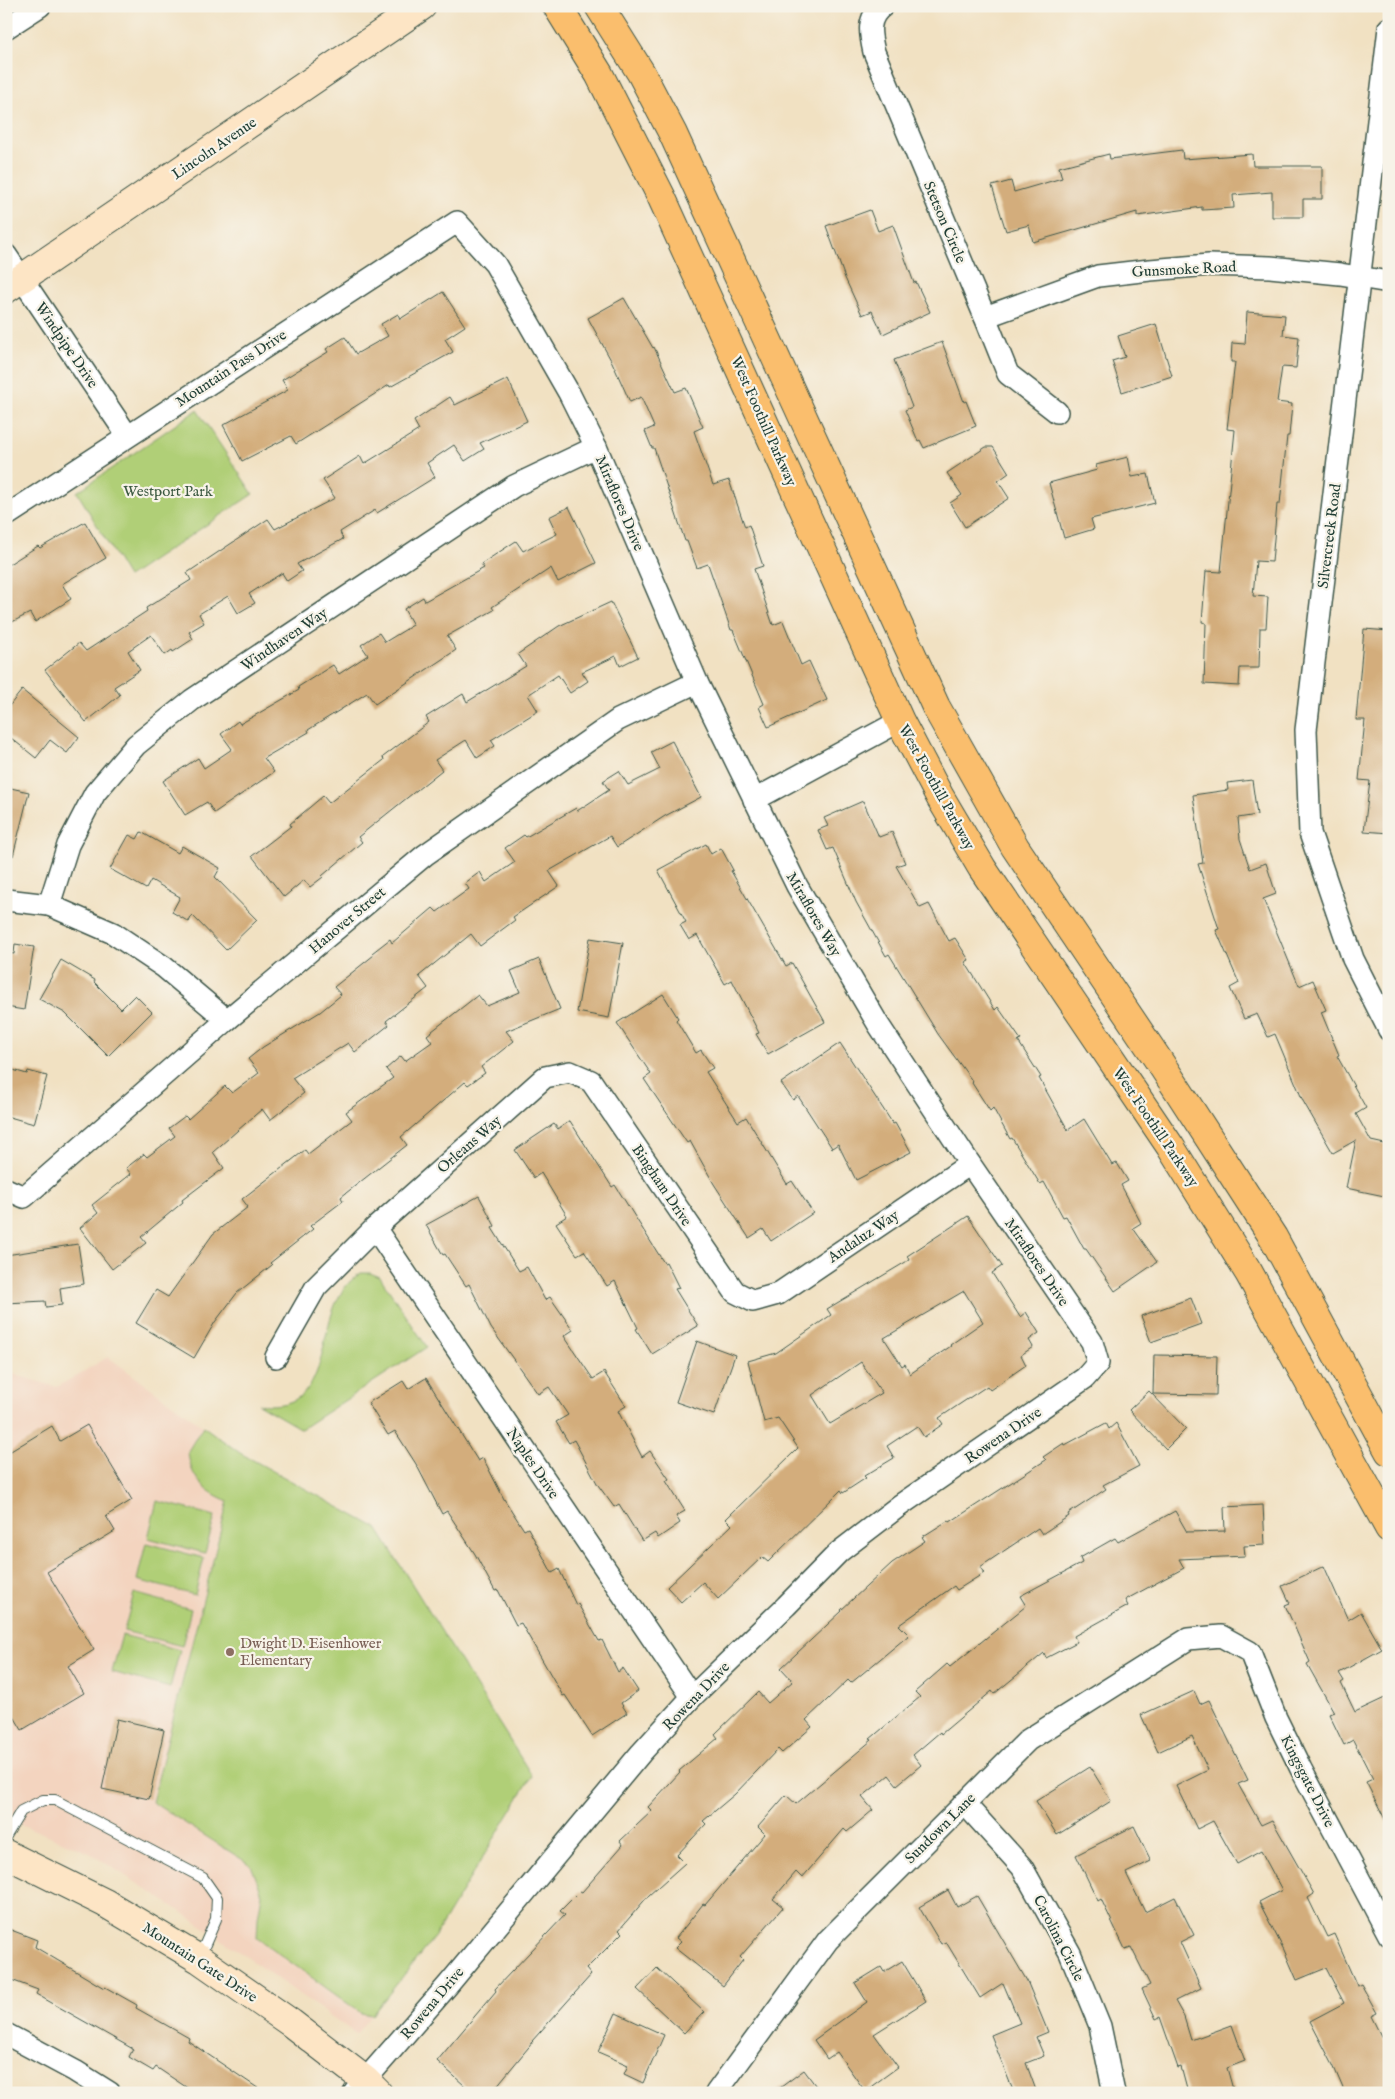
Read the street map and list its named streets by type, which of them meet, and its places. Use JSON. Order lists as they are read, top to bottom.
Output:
{
  "streets": {
    "main road": ["Lincoln Avenue", "West Foothill Parkway", "Mountain Gate Drive"],
    "street": [
      "Stetson Circle",
      "Gunsmoke Road",
      "Windpipe Drive",
      "Mountain Pass Drive",
      "Miraflores Drive",
      "Silvercreek Road",
      "Windhaven Way",
      "Miraflores Way",
      "Hanover Street",
      "Orleans Way",
      "Bingham Drive",
      "Andaluz Way",
      "Rowena Drive",
      "Naples Drive",
      "Kingsgate Drive",
      "Sundown Lane",
      "Carolina Circle"
    ]
  },
  "crossings": [
    ["Lincoln Avenue", "Windpipe Drive"],
    ["Stetson Circle", "Gunsmoke Road"],
    ["Gunsmoke Road", "Silvercreek Road"],
    ["Windpipe Drive", "Mountain Pass Drive"],
    ["Mountain Pass Drive", "Miraflores Drive"],
    ["Miraflores Drive", "Windhaven Way"],
    ["Miraflores Drive", "Miraflores Way"],
    ["Miraflores Drive", "Hanover Street"],
    ["Miraflores Drive", "Andaluz Way"],
    ["Miraflores Drive", "Rowena Drive"],
    ["Miraflores Way", "Andaluz Way"],
    ["Orleans Way", "Bingham Drive"],
    ["Orleans Way", "Naples Drive"],
    ["Bingham Drive", "Andaluz Way"],
    ["Rowena Drive", "Naples Drive"],
    ["Rowena Drive", "Mountain Gate Drive"],
    ["Kingsgate Drive", "Sundown Lane"],
    ["Sundown Lane", "Carolina Circle"]
  ],
  "parks": ["Westport Park"],
  "places": ["Dwight D. Eisenhower Elementary"]
}
